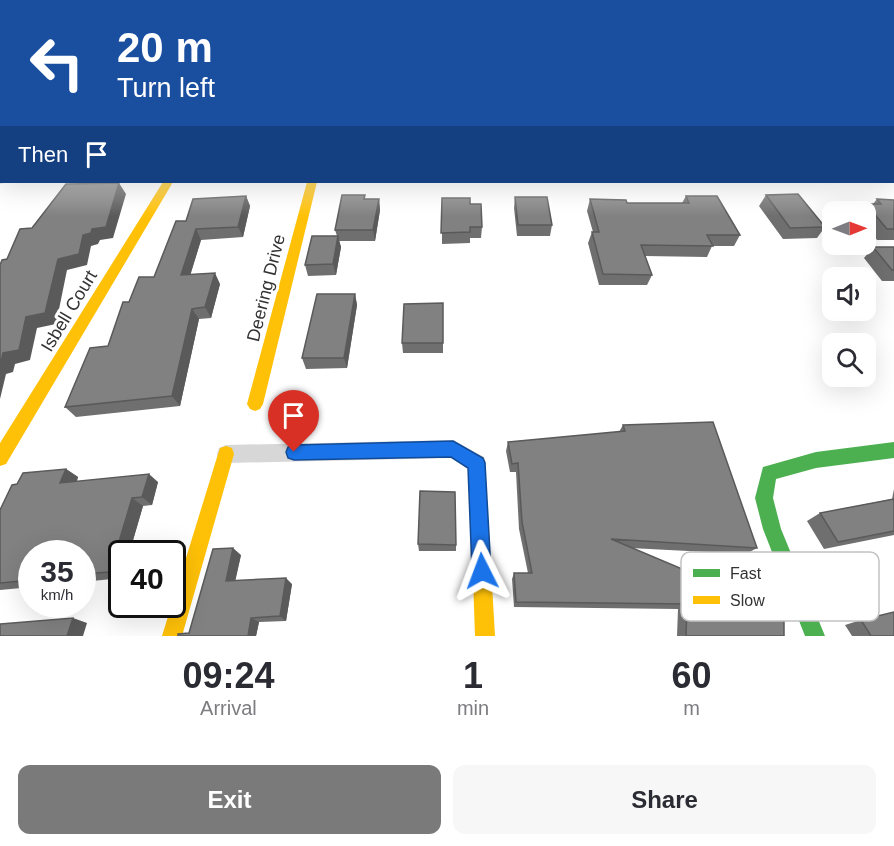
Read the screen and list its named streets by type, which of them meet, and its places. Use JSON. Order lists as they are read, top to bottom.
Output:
{
  "streets": {
    "street": ["Deering Drive", "Isbell Court"]
  },
  "legend": ["Fast", "Slow"],
  "north": "right",
  "page": {
    "turn": ["20 m", "Turn left"],
    "then": "Then",
    "speed": "35 km/h",
    "limit": "40",
    "eta": [
      "09:24",
      "Arrival",
      "1",
      "min",
      "60",
      "m"
    ],
    "buttons": ["Exit", "Share"]
  }
}
